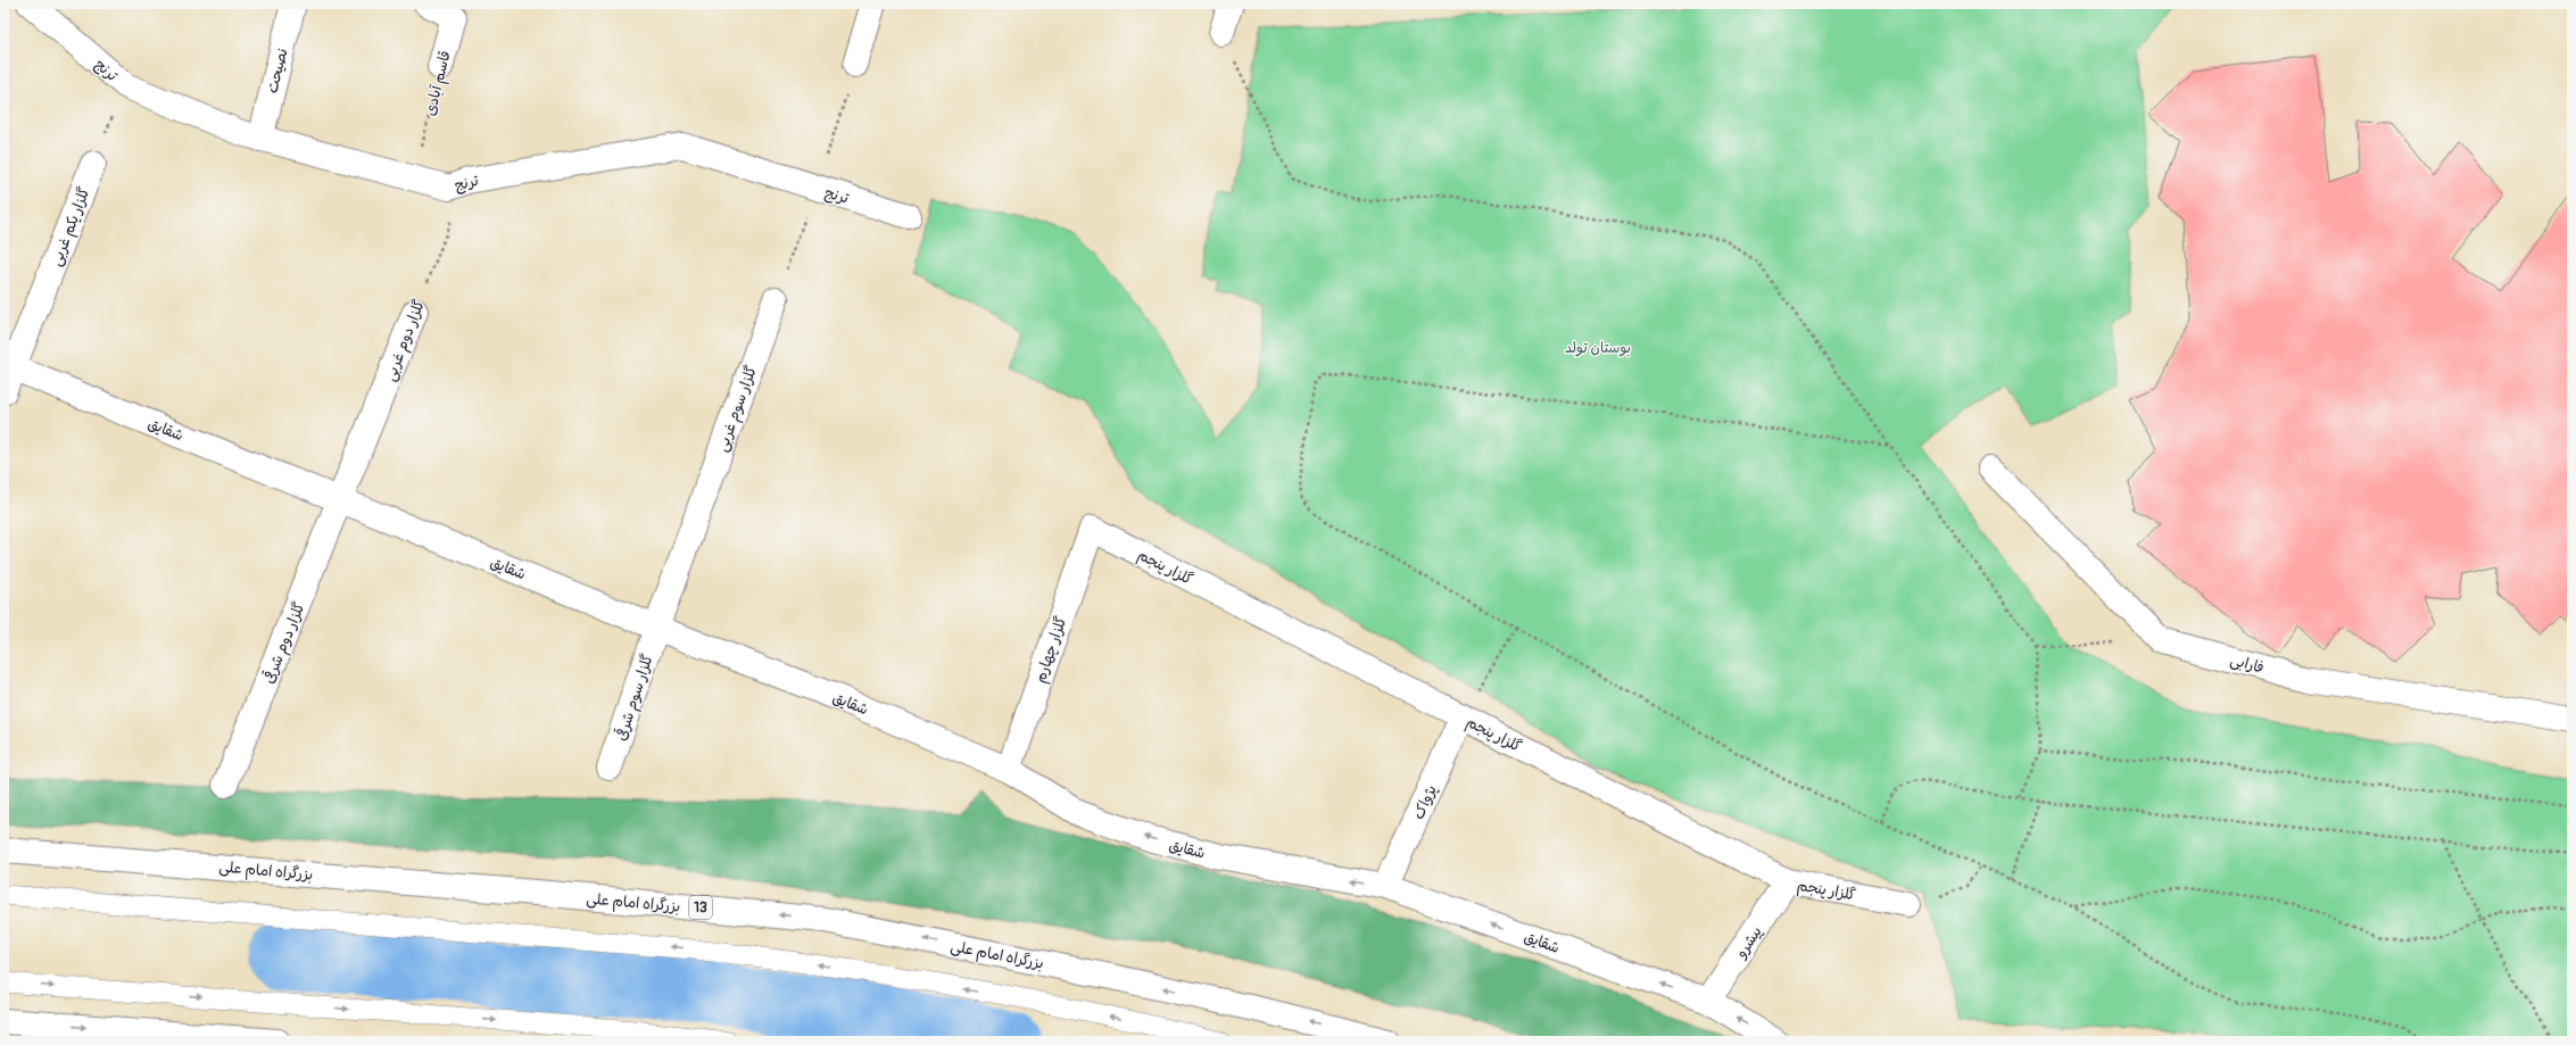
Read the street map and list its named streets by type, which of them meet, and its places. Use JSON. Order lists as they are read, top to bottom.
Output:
{
  "streets": {
    "main road": [
      "ترنج",
      "نصیحت",
      "قاسم آبادی",
      "گلزار یکم غربی",
      "گلزار دوم غربی",
      "گلزار سوم غربی",
      "شقایق",
      "گلزار پنجم",
      "گلزار دوم شرقی",
      "گلزار چهارم",
      "فارابی",
      "گلزار سوم شرقی",
      "پژواک",
      "بزرگراه امام علی",
      "13",
      "پیشرو"
    ]
  },
  "crossings": [
    ["ترنج", "نصیحت"],
    ["ترنج", "قاسم آبادی"],
    ["ترنج", "گلزار دوم غربی"],
    ["گلزار یکم غربی", "شقایق"],
    ["گلزار دوم غربی", "شقایق"],
    ["گلزار دوم غربی", "گلزار دوم شرقی"],
    ["گلزار سوم غربی", "شقایق"],
    ["گلزار سوم غربی", "گلزار سوم شرقی"],
    ["شقایق", "گلزار دوم شرقی"],
    ["شقایق", "گلزار چهارم"],
    ["شقایق", "گلزار سوم شرقی"],
    ["شقایق", "پژواک"],
    ["شقایق", "پیشرو"],
    ["گلزار پنجم", "گلزار چهارم"],
    ["گلزار پنجم", "پژواک"],
    ["گلزار پنجم", "پیشرو"]
  ],
  "one_way": ["شقایق", "بزرگراه امام علی"],
  "parks": ["بوستان تولد"]
}
